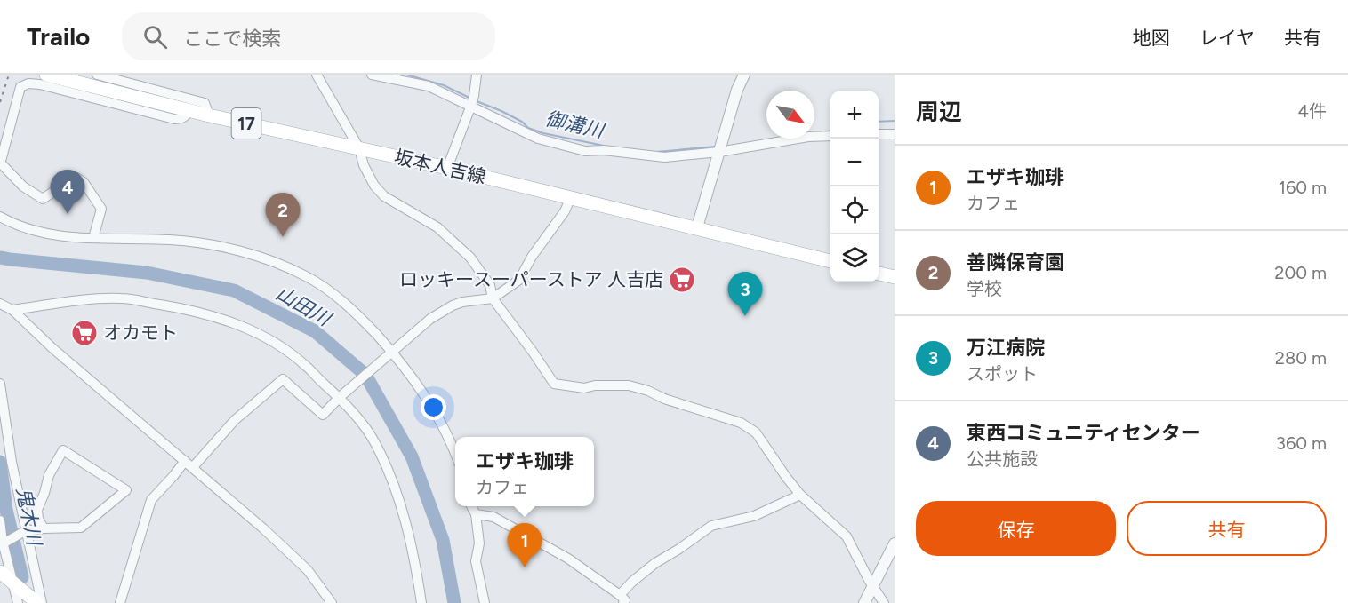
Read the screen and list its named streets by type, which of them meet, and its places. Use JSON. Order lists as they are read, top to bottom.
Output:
{
  "streets": {
    "main road": ["17", "坂本人吉線"]
  },
  "water": ["御溝川", "山田川", "鬼木川"],
  "places": {
    "supermarket": ["ロッキースーパーストア 人吉店", "オカモト"]
  },
  "north": "bottom right",
  "page": {
    "header": "Trailo",
    "search": "ここで検索",
    "nav": ["地図", "レイヤ", "共有"],
    "heading": ["周辺", "4件"],
    "map_buttons": ["+", "−"],
    "list": [
      {
        "mark": "1",
        "name": "エザキ珈琲",
        "note": "カフェ",
        "value": "160 m"
      },
      {
        "mark": "2",
        "name": "善隣保育園",
        "note": "学校",
        "value": "200 m"
      },
      {
        "mark": "3",
        "name": "万江病院",
        "note": "スポット",
        "value": "280 m"
      },
      {
        "mark": "4",
        "name": "東西コミュニティセンター",
        "note": "公共施設",
        "value": "360 m"
      }
    ],
    "pins": [
      "4",
      "2",
      "3",
      "1"
    ],
    "popup": ["エザキ珈琲", "カフェ"],
    "buttons": ["保存", "共有"]
  }
}
